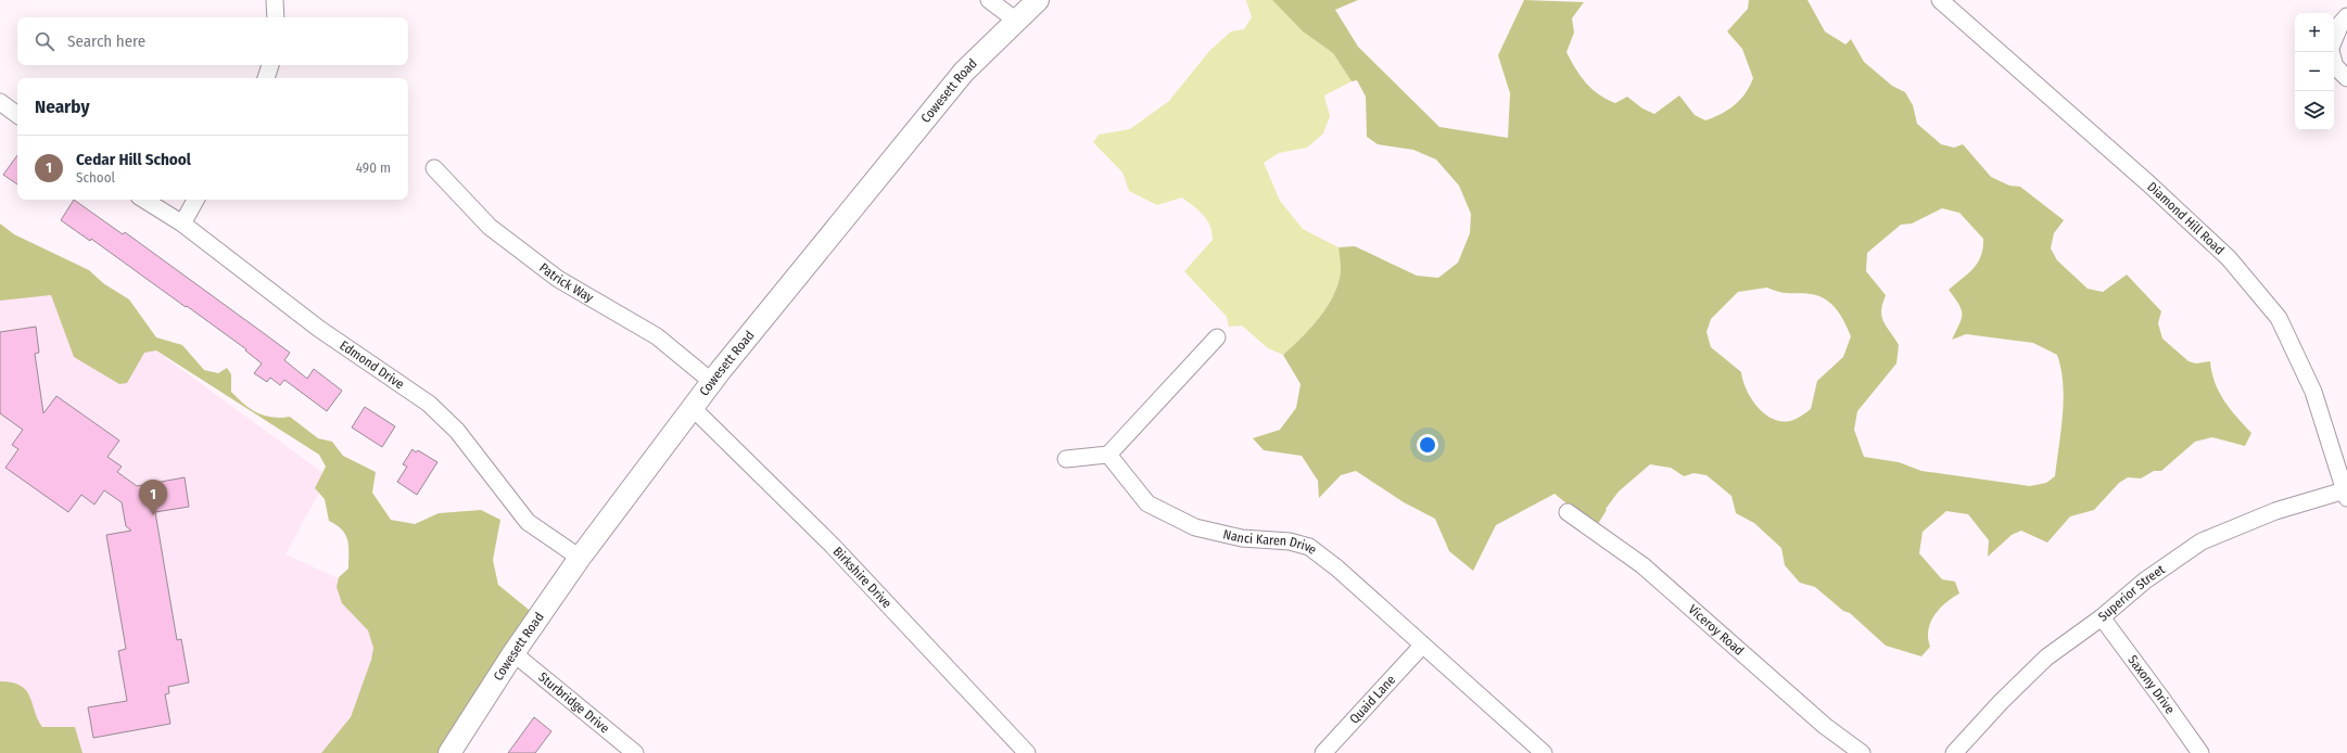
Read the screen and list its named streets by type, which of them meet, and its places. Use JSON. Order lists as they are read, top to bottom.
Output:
{
  "streets": {
    "main road": ["Cowesett Road"],
    "street": [
      "Diamond Hill Road",
      "Patrick Way",
      "Edmond Drive",
      "Nanci Karen Drive",
      "Birkshire Drive",
      "Superior Street",
      "Viceroy Road",
      "Saxony Drive",
      "Quaid Lane",
      "Sturbridge Drive"
    ]
  },
  "crossings": [
    ["Cowesett Road", "Patrick Way"],
    ["Cowesett Road", "Edmond Drive"],
    ["Cowesett Road", "Birkshire Drive"],
    ["Cowesett Road", "Sturbridge Drive"],
    ["Diamond Hill Road", "Superior Street"],
    ["Nanci Karen Drive", "Quaid Lane"],
    ["Superior Street", "Saxony Drive"]
  ],
  "page": {
    "map_buttons": ["+", "−"],
    "search": "Search here",
    "heading": "Nearby",
    "list": [
      {
        "mark": "1",
        "name": "Cedar Hill School",
        "note": "School",
        "value": "490 m"
      }
    ],
    "pins": "1"
  }
}
